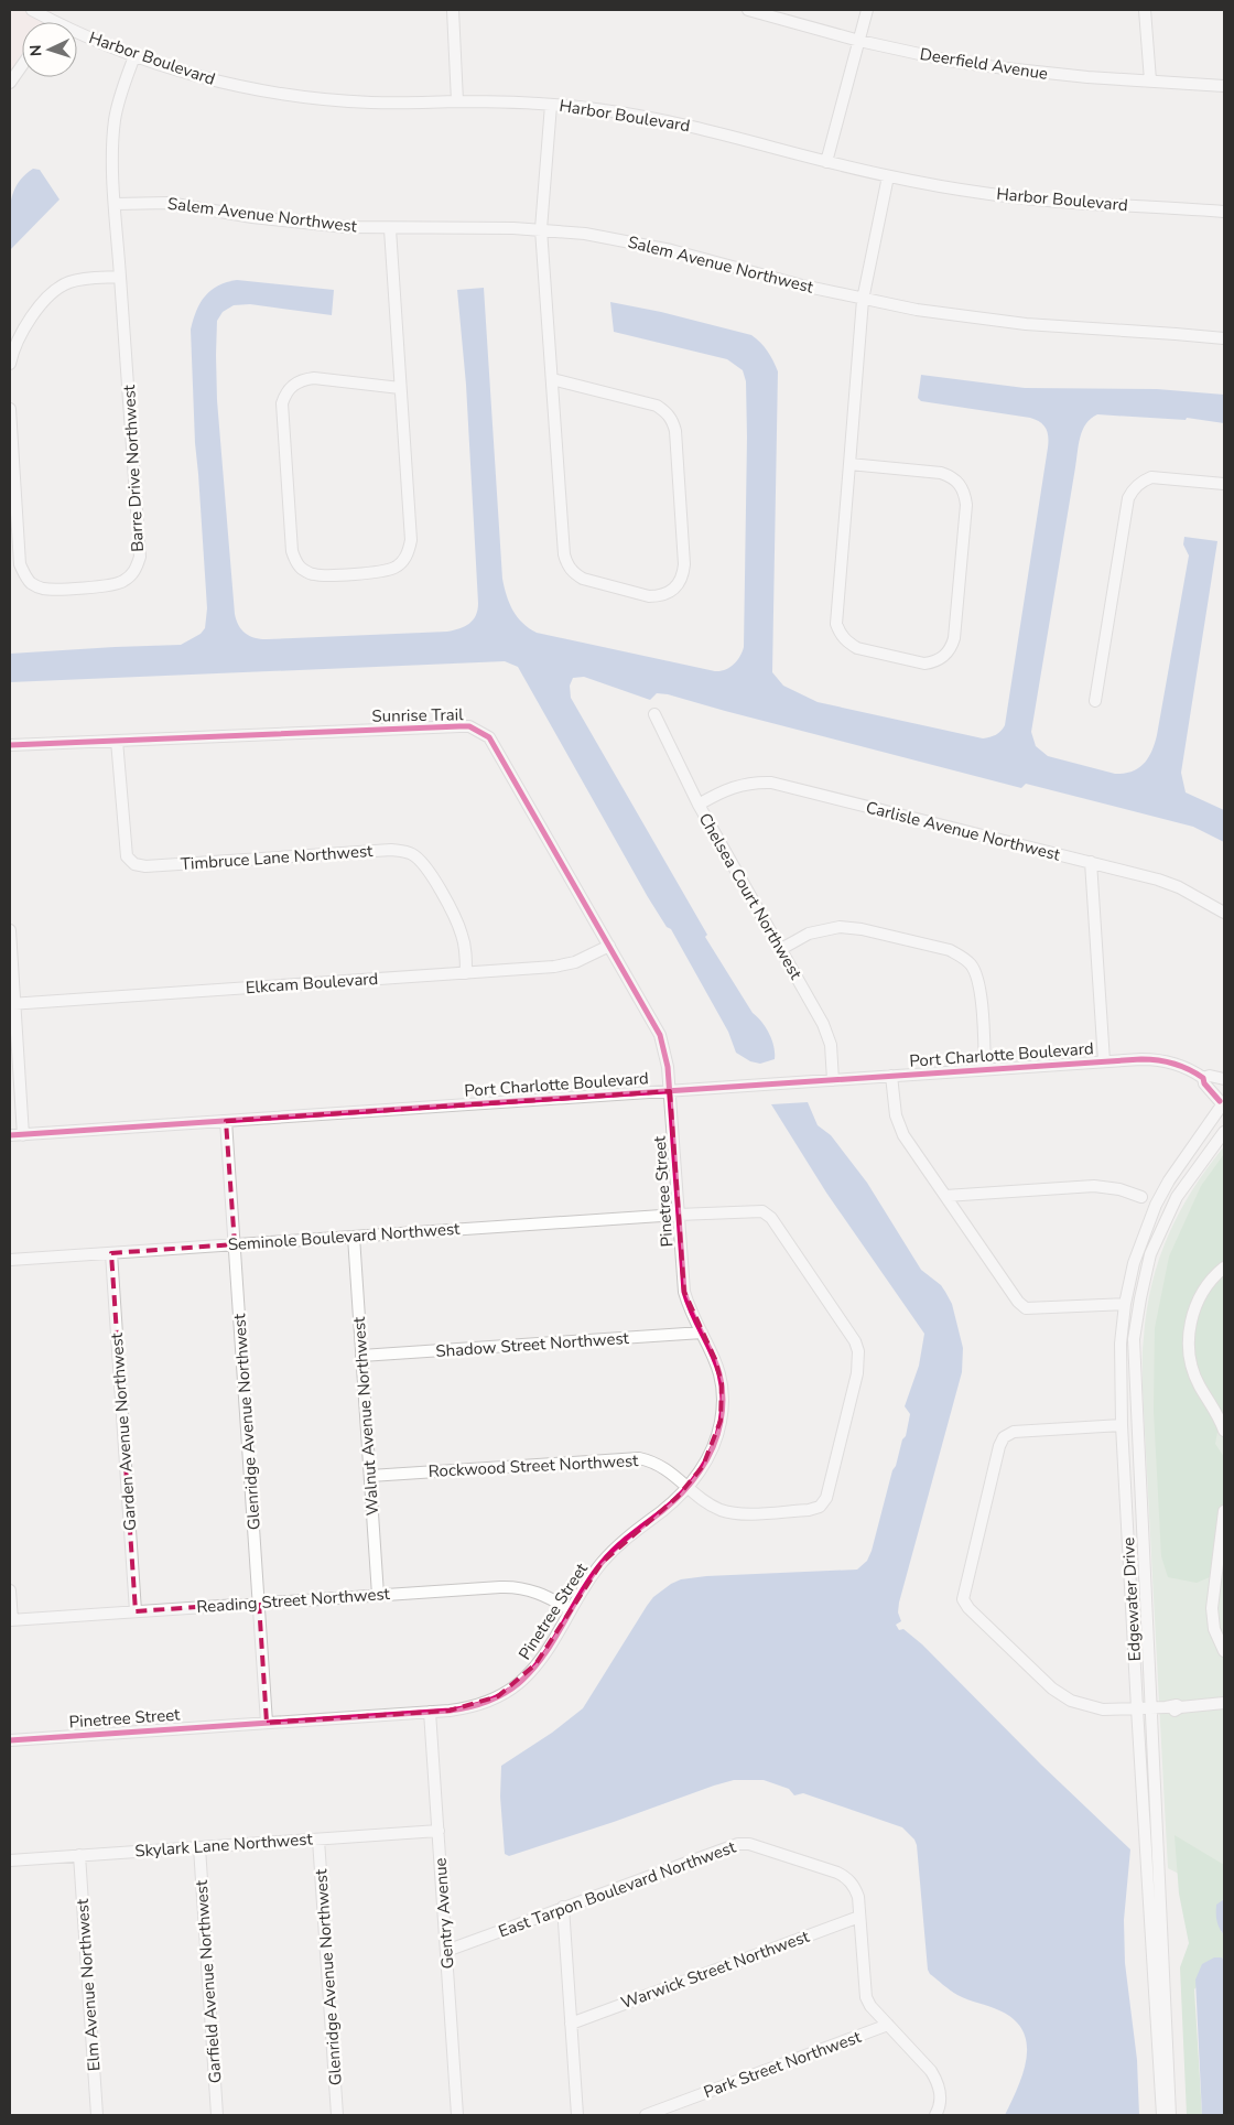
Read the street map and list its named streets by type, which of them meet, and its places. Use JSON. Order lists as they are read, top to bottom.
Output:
{
  "streets": {
    "street": [
      "Harbor Boulevard",
      "Deerfield Avenue",
      "Salem Avenue Northwest",
      "Barre Drive Northwest",
      "Sunrise Trail",
      "Carlisle Avenue Northwest",
      "Timbruce Lane Northwest",
      "Chelsea Court Northwest",
      "Elkcam Boulevard",
      "Port Charlotte Boulevard",
      "Pinetree Street",
      "Seminole Boulevard Northwest",
      "Shadow Street Northwest",
      "Walnut Avenue Northwest",
      "Glenridge Avenue Northwest",
      "Garden Avenue Northwest",
      "Rockwood Street Northwest",
      "Edgewater Drive",
      "Reading Street Northwest",
      "Skylark Lane Northwest",
      "East Tarpon Boulevard Northwest",
      "Gentry Avenue",
      "Warwick Street Northwest",
      "Garfield Avenue Northwest",
      "Elm Avenue Northwest",
      "Park Street Northwest"
    ]
  },
  "crossings": [
    ["Harbor Boulevard", "Barre Drive Northwest"],
    ["Salem Avenue Northwest", "Barre Drive Northwest"],
    ["Sunrise Trail", "Timbruce Lane Northwest"],
    ["Sunrise Trail", "Elkcam Boulevard"],
    ["Sunrise Trail", "Port Charlotte Boulevard"],
    ["Sunrise Trail", "Pinetree Street"],
    ["Carlisle Avenue Northwest", "Chelsea Court Northwest"],
    ["Timbruce Lane Northwest", "Elkcam Boulevard"],
    ["Chelsea Court Northwest", "Port Charlotte Boulevard"],
    ["Port Charlotte Boulevard", "Pinetree Street"],
    ["Port Charlotte Boulevard", "Glenridge Avenue Northwest"],
    ["Port Charlotte Boulevard", "Edgewater Drive"],
    ["Pinetree Street", "Seminole Boulevard Northwest"],
    ["Pinetree Street", "Shadow Street Northwest"],
    ["Pinetree Street", "Glenridge Avenue Northwest"],
    ["Pinetree Street", "Rockwood Street Northwest"],
    ["Pinetree Street", "Reading Street Northwest"],
    ["Pinetree Street", "Gentry Avenue"],
    ["Seminole Boulevard Northwest", "Walnut Avenue Northwest"],
    ["Seminole Boulevard Northwest", "Glenridge Avenue Northwest"],
    ["Seminole Boulevard Northwest", "Garden Avenue Northwest"],
    ["Seminole Boulevard Northwest", "Rockwood Street Northwest"],
    ["Shadow Street Northwest", "Walnut Avenue Northwest"],
    ["Walnut Avenue Northwest", "Rockwood Street Northwest"],
    ["Walnut Avenue Northwest", "Reading Street Northwest"],
    ["Glenridge Avenue Northwest", "Reading Street Northwest"],
    ["Glenridge Avenue Northwest", "Skylark Lane Northwest"],
    ["Garden Avenue Northwest", "Reading Street Northwest"],
    ["Skylark Lane Northwest", "Gentry Avenue"],
    ["Skylark Lane Northwest", "Garfield Avenue Northwest"],
    ["Skylark Lane Northwest", "Elm Avenue Northwest"],
    ["East Tarpon Boulevard Northwest", "Gentry Avenue"],
    ["East Tarpon Boulevard Northwest", "Warwick Street Northwest"],
    ["East Tarpon Boulevard Northwest", "Park Street Northwest"]
  ],
  "north": "left"
}
